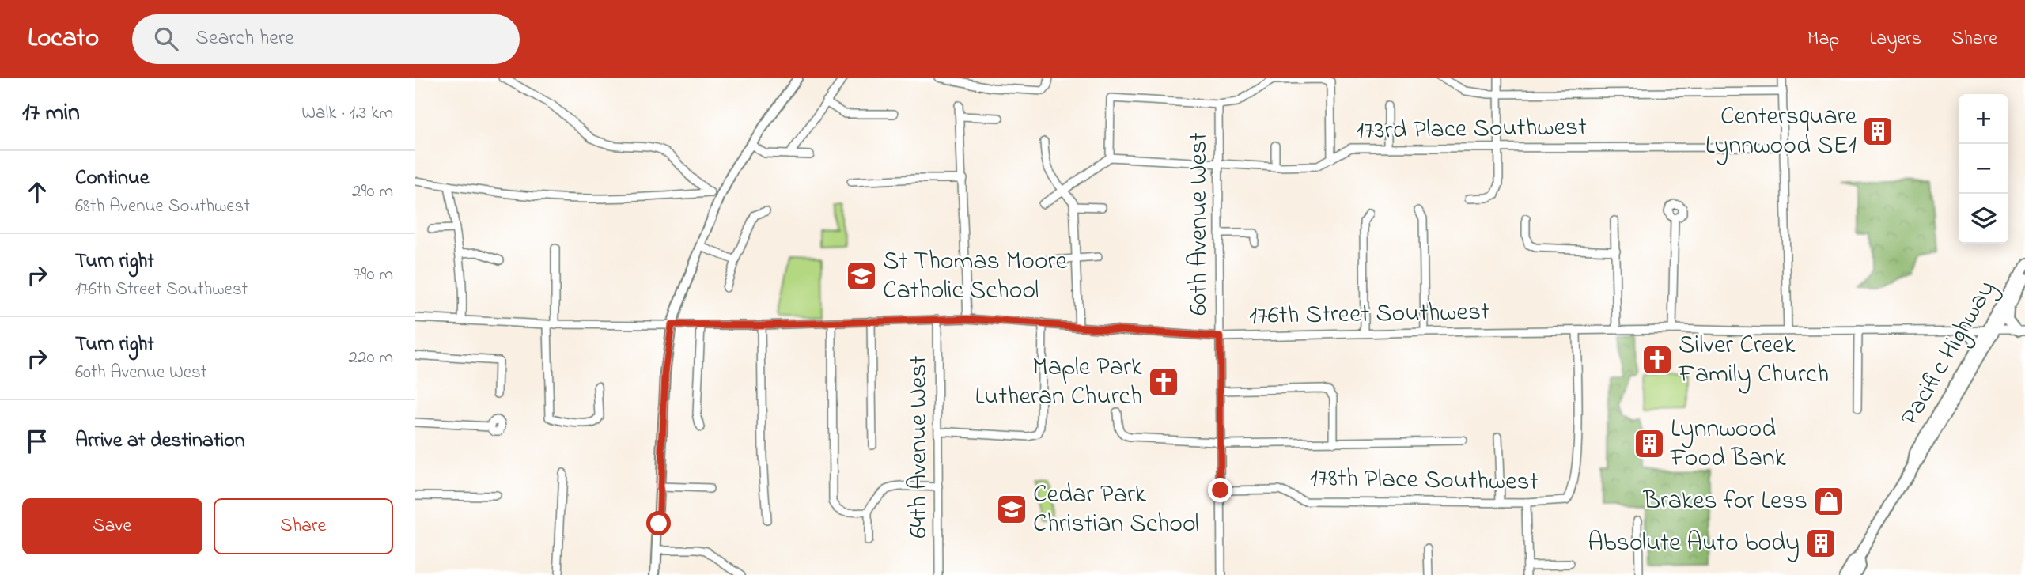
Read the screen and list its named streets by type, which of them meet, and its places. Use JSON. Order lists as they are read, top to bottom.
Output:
{
  "streets": {
    "highway": ["Pacific Highway"],
    "street": [
      "173rd Place Southwest",
      "60th Avenue West",
      "176th Street Southwest",
      "64th Avenue West",
      "178th Place Southwest"
    ]
  },
  "crossings": [
    ["173rd Place Southwest", "60th Avenue West"],
    ["60th Avenue West", "176th Street Southwest"],
    ["60th Avenue West", "178th Place Southwest"],
    ["176th Street Southwest", "Pacific Highway"],
    ["176th Street Southwest", "64th Avenue West"],
    ["176th Street Southwest", "178th Place Southwest"]
  ],
  "places": {
    "building": ["Centersquare Lynnwood SE1", "Lynnwood Food Bank", "Absolute Auto body"],
    "school or university": ["St Thomas Moore Catholic School", "Cedar Park Christian School"],
    "church": ["Silver Creek Family Church", "Maple Park Lutheran Church"],
    "shop": ["Brakes for Less"]
  },
  "page": {
    "header": "Locato",
    "search": "Search here",
    "nav": ["Map", "Layers", "Share"],
    "heading": ["17 min", "Walk · 1.3 km"],
    "map_buttons": ["+", "−"],
    "list": [
      ["Continue", "68th Avenue Southwest", "290 m"],
      ["Turn right", "176th Street Southwest", "790 m"],
      ["Turn right", "60th Avenue West", "220 m"],
      "Arrive at destination"
    ],
    "buttons": ["Save", "Share"]
  }
}
